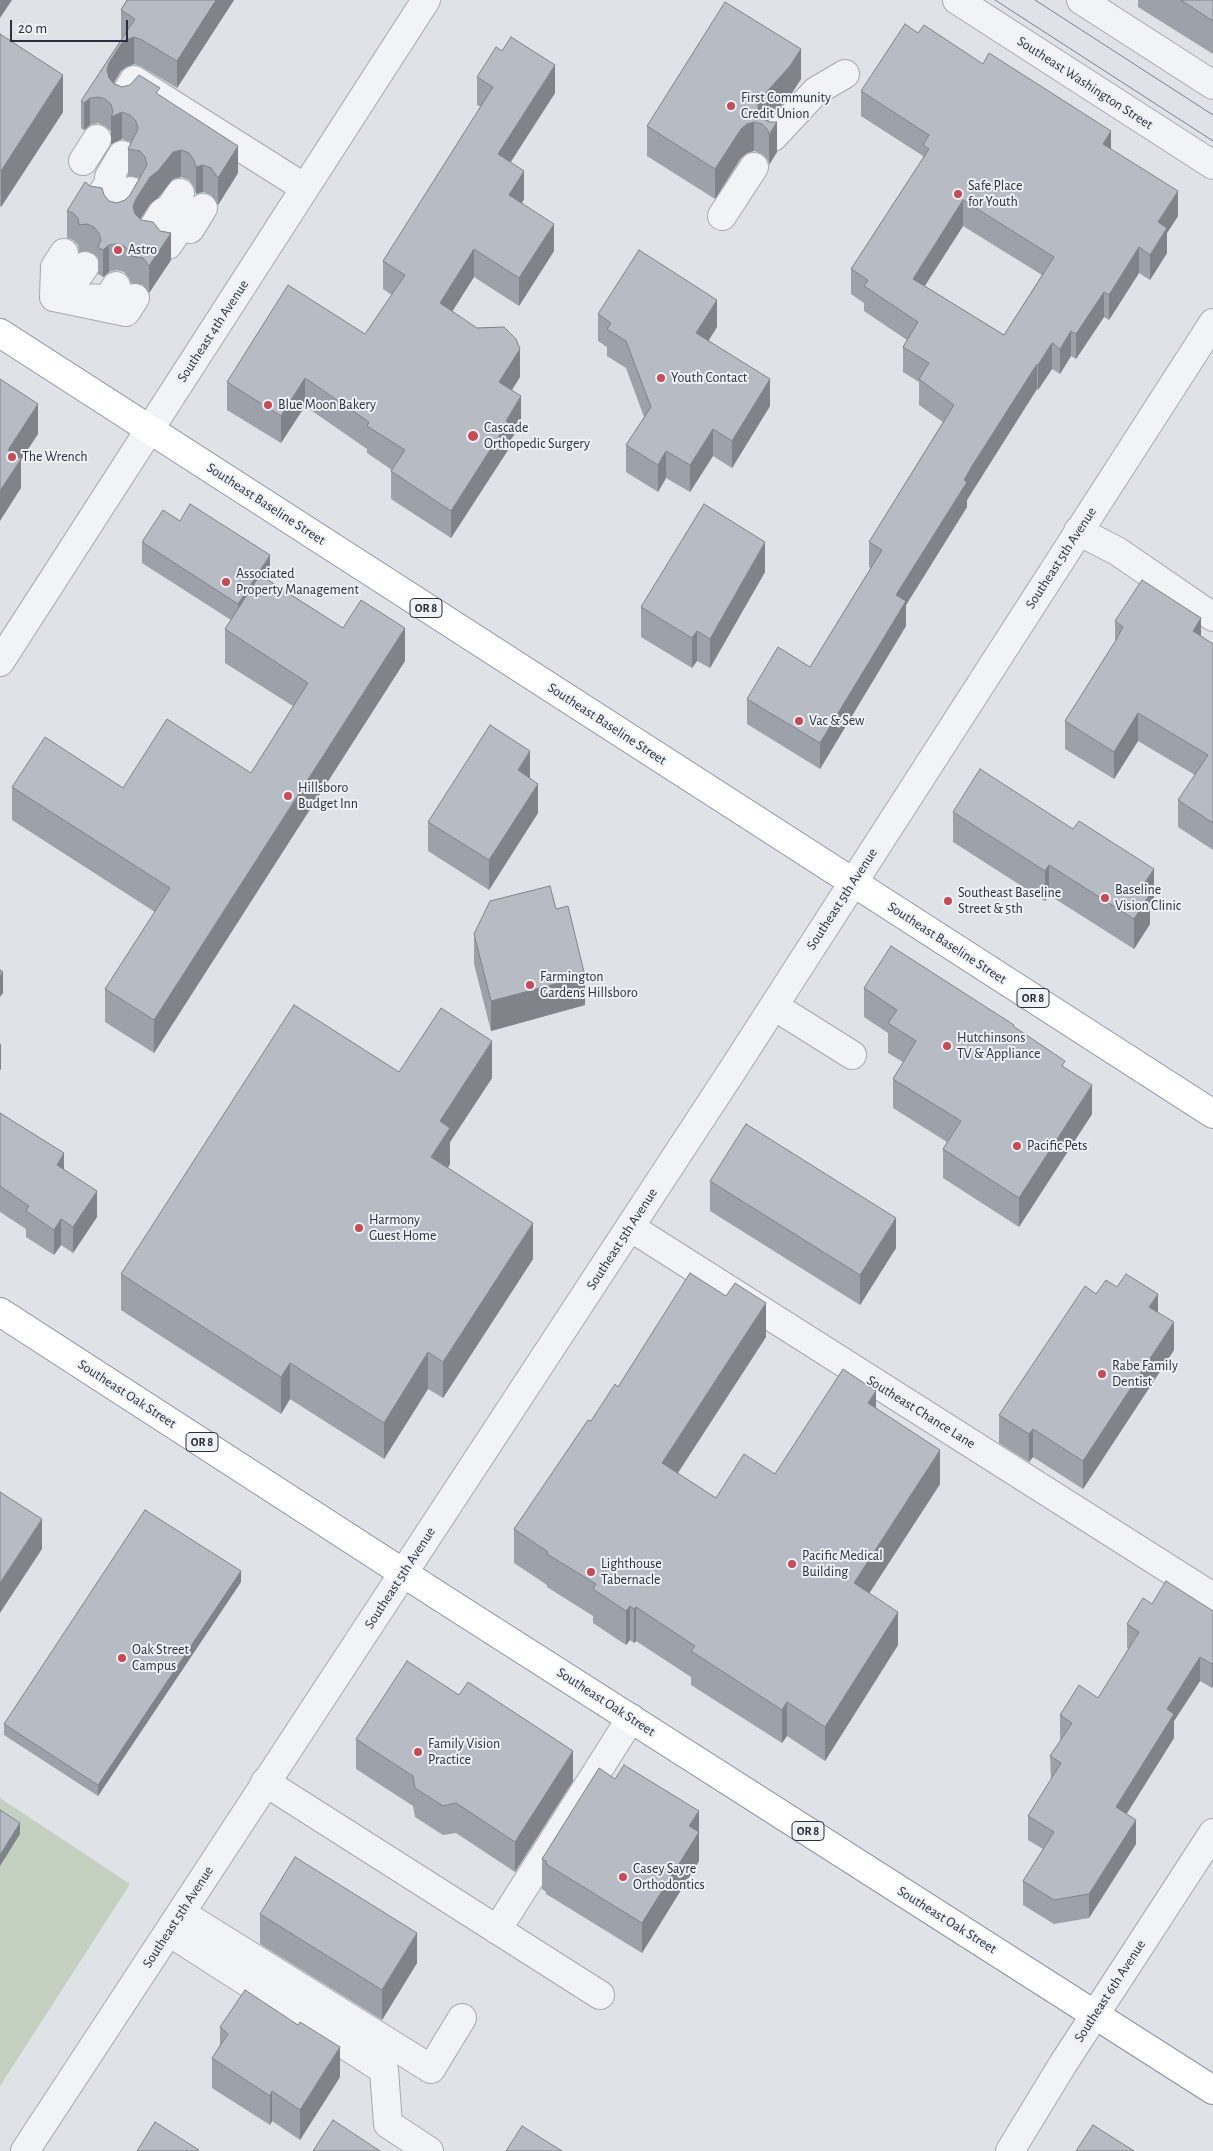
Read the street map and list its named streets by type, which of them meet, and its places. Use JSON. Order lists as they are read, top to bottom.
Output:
{
  "streets": {
    "highway": ["Southeast Baseline Street", "OR 8", "Southeast Oak Street"],
    "street": [
      "Southeast Washington Street",
      "Southeast 4th Avenue",
      "Southeast 5th Avenue",
      "Southeast Chance Lane",
      "Southeast 6th Avenue"
    ]
  },
  "crossings": [
    ["Southeast 4th Avenue", "Southeast Baseline Street"],
    ["Southeast Baseline Street", "Southeast 5th Avenue"],
    ["Southeast 5th Avenue", "Southeast Oak Street"],
    ["Southeast 5th Avenue", "Southeast Chance Lane"],
    ["Southeast Oak Street", "Southeast 6th Avenue"]
  ],
  "places": [
    "First Community Credit Union",
    "Safe Place for Youth",
    "Astro",
    "Youth Contact",
    "Blue Moon Bakery",
    "Cascade Orthopedic Surgery",
    "The Wrench",
    "Associated Property Management",
    "Vac & Sew",
    "Hillsboro Budget Inn",
    "Baseline Vision Clinic",
    "Southeast Baseline Street & 5th",
    "Farmington Gardens Hillsboro",
    "Hutchinsons TV & Appliance",
    "Pacific Pets",
    "Harmony Guest Home",
    "Rabe Family Dentist",
    "Pacific Medical Building",
    "Lighthouse Tabernacle",
    "Oak Street Campus",
    "Family Vision Practice",
    "Casey Sayre Orthodontics"
  ],
  "scale_bar": "20 m"
}
